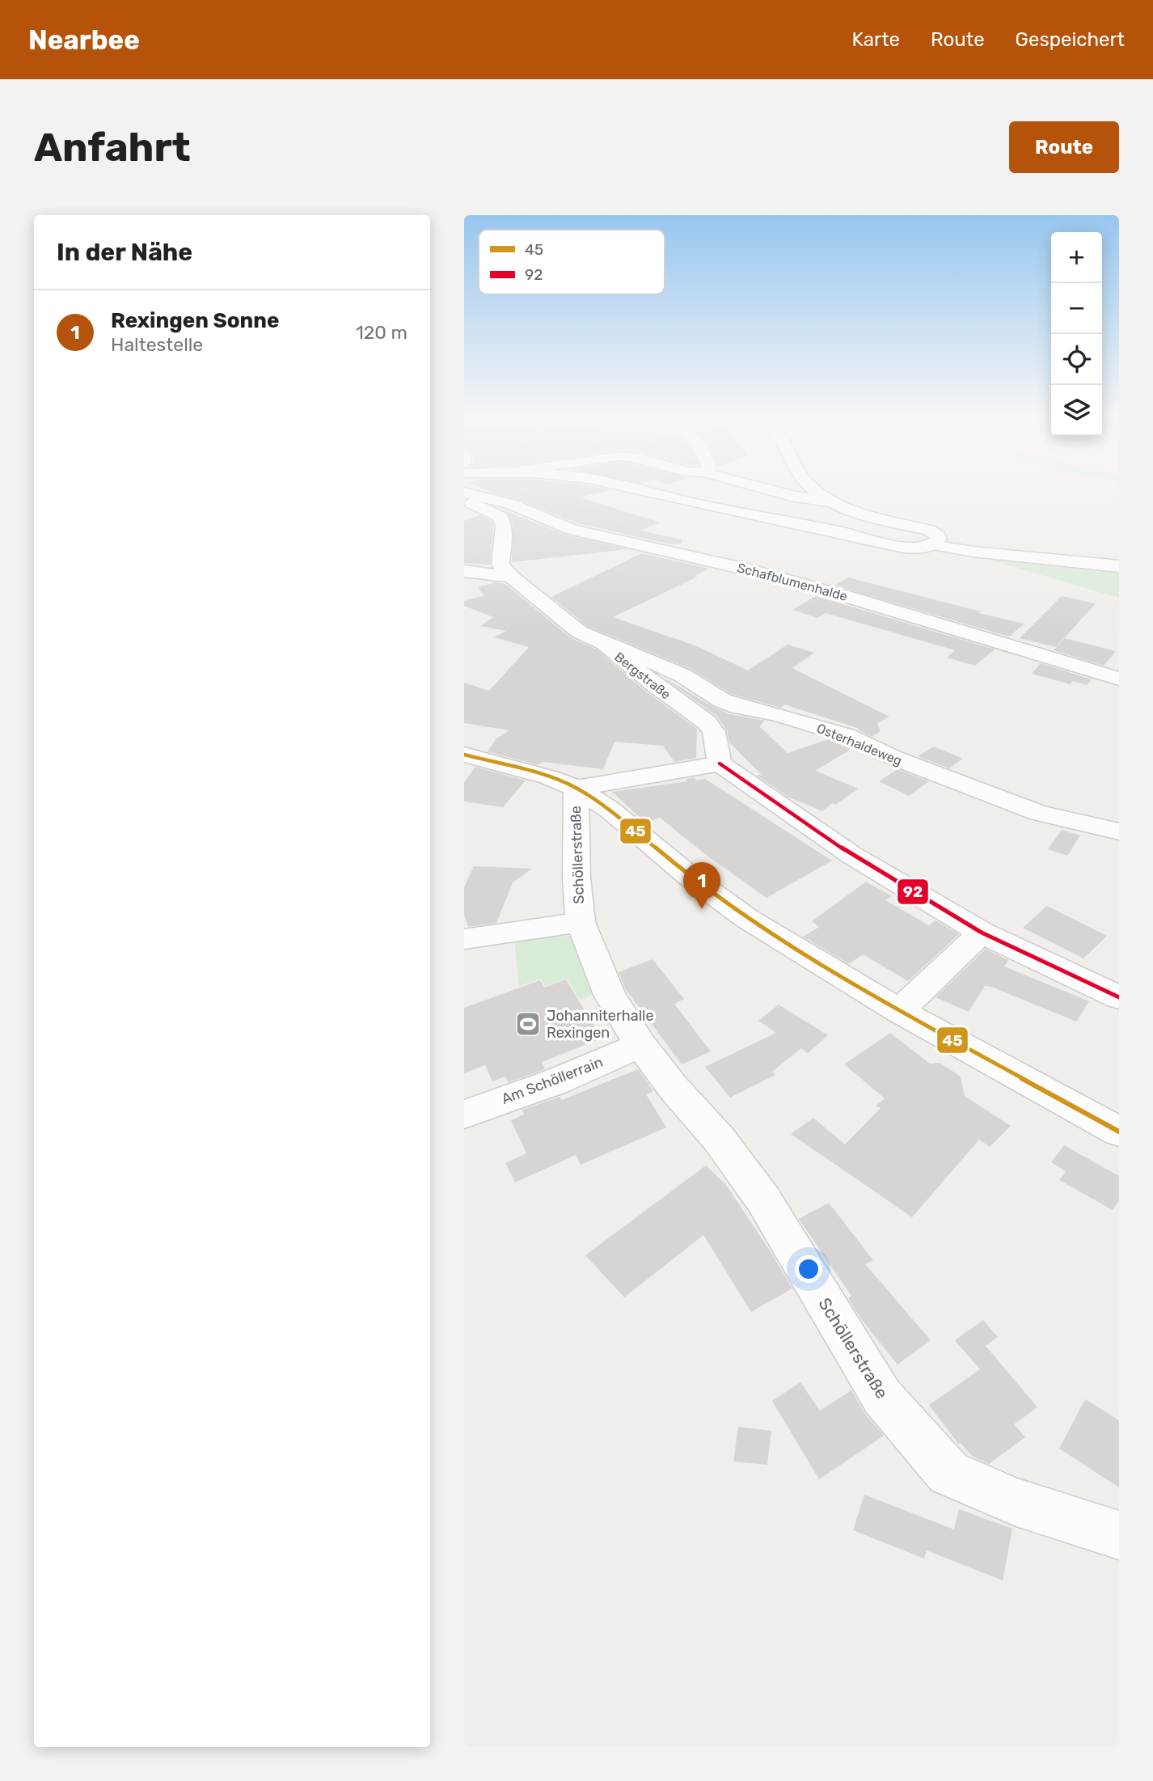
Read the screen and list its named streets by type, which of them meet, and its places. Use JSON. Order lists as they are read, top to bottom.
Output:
{
  "streets": {
    "street": [
      "Schafblumenhalde",
      "Bergstraße",
      "Osterhaldeweg",
      "Schöllerstraße",
      "Am Schöllerrain"
    ]
  },
  "crossings": [
    ["Bergstraße", "Osterhaldeweg"],
    ["Schöllerstraße", "Am Schöllerrain"]
  ],
  "places": {
    "sports": ["Johanniterhalle Rexingen"]
  },
  "lines": ["transit line 45", "transit line 92"],
  "legend": ["45", "92"],
  "page": {
    "header": "Nearbee",
    "nav": ["Karte", "Route", "Gespeichert"],
    "buttons": "Route",
    "title": "Anfahrt",
    "heading": "In der Nähe",
    "map_buttons": ["+", "−"],
    "list": [
      {
        "mark": "1",
        "name": "Rexingen Sonne",
        "note": "Haltestelle",
        "value": "120 m"
      }
    ],
    "pins": "1"
  }
}
